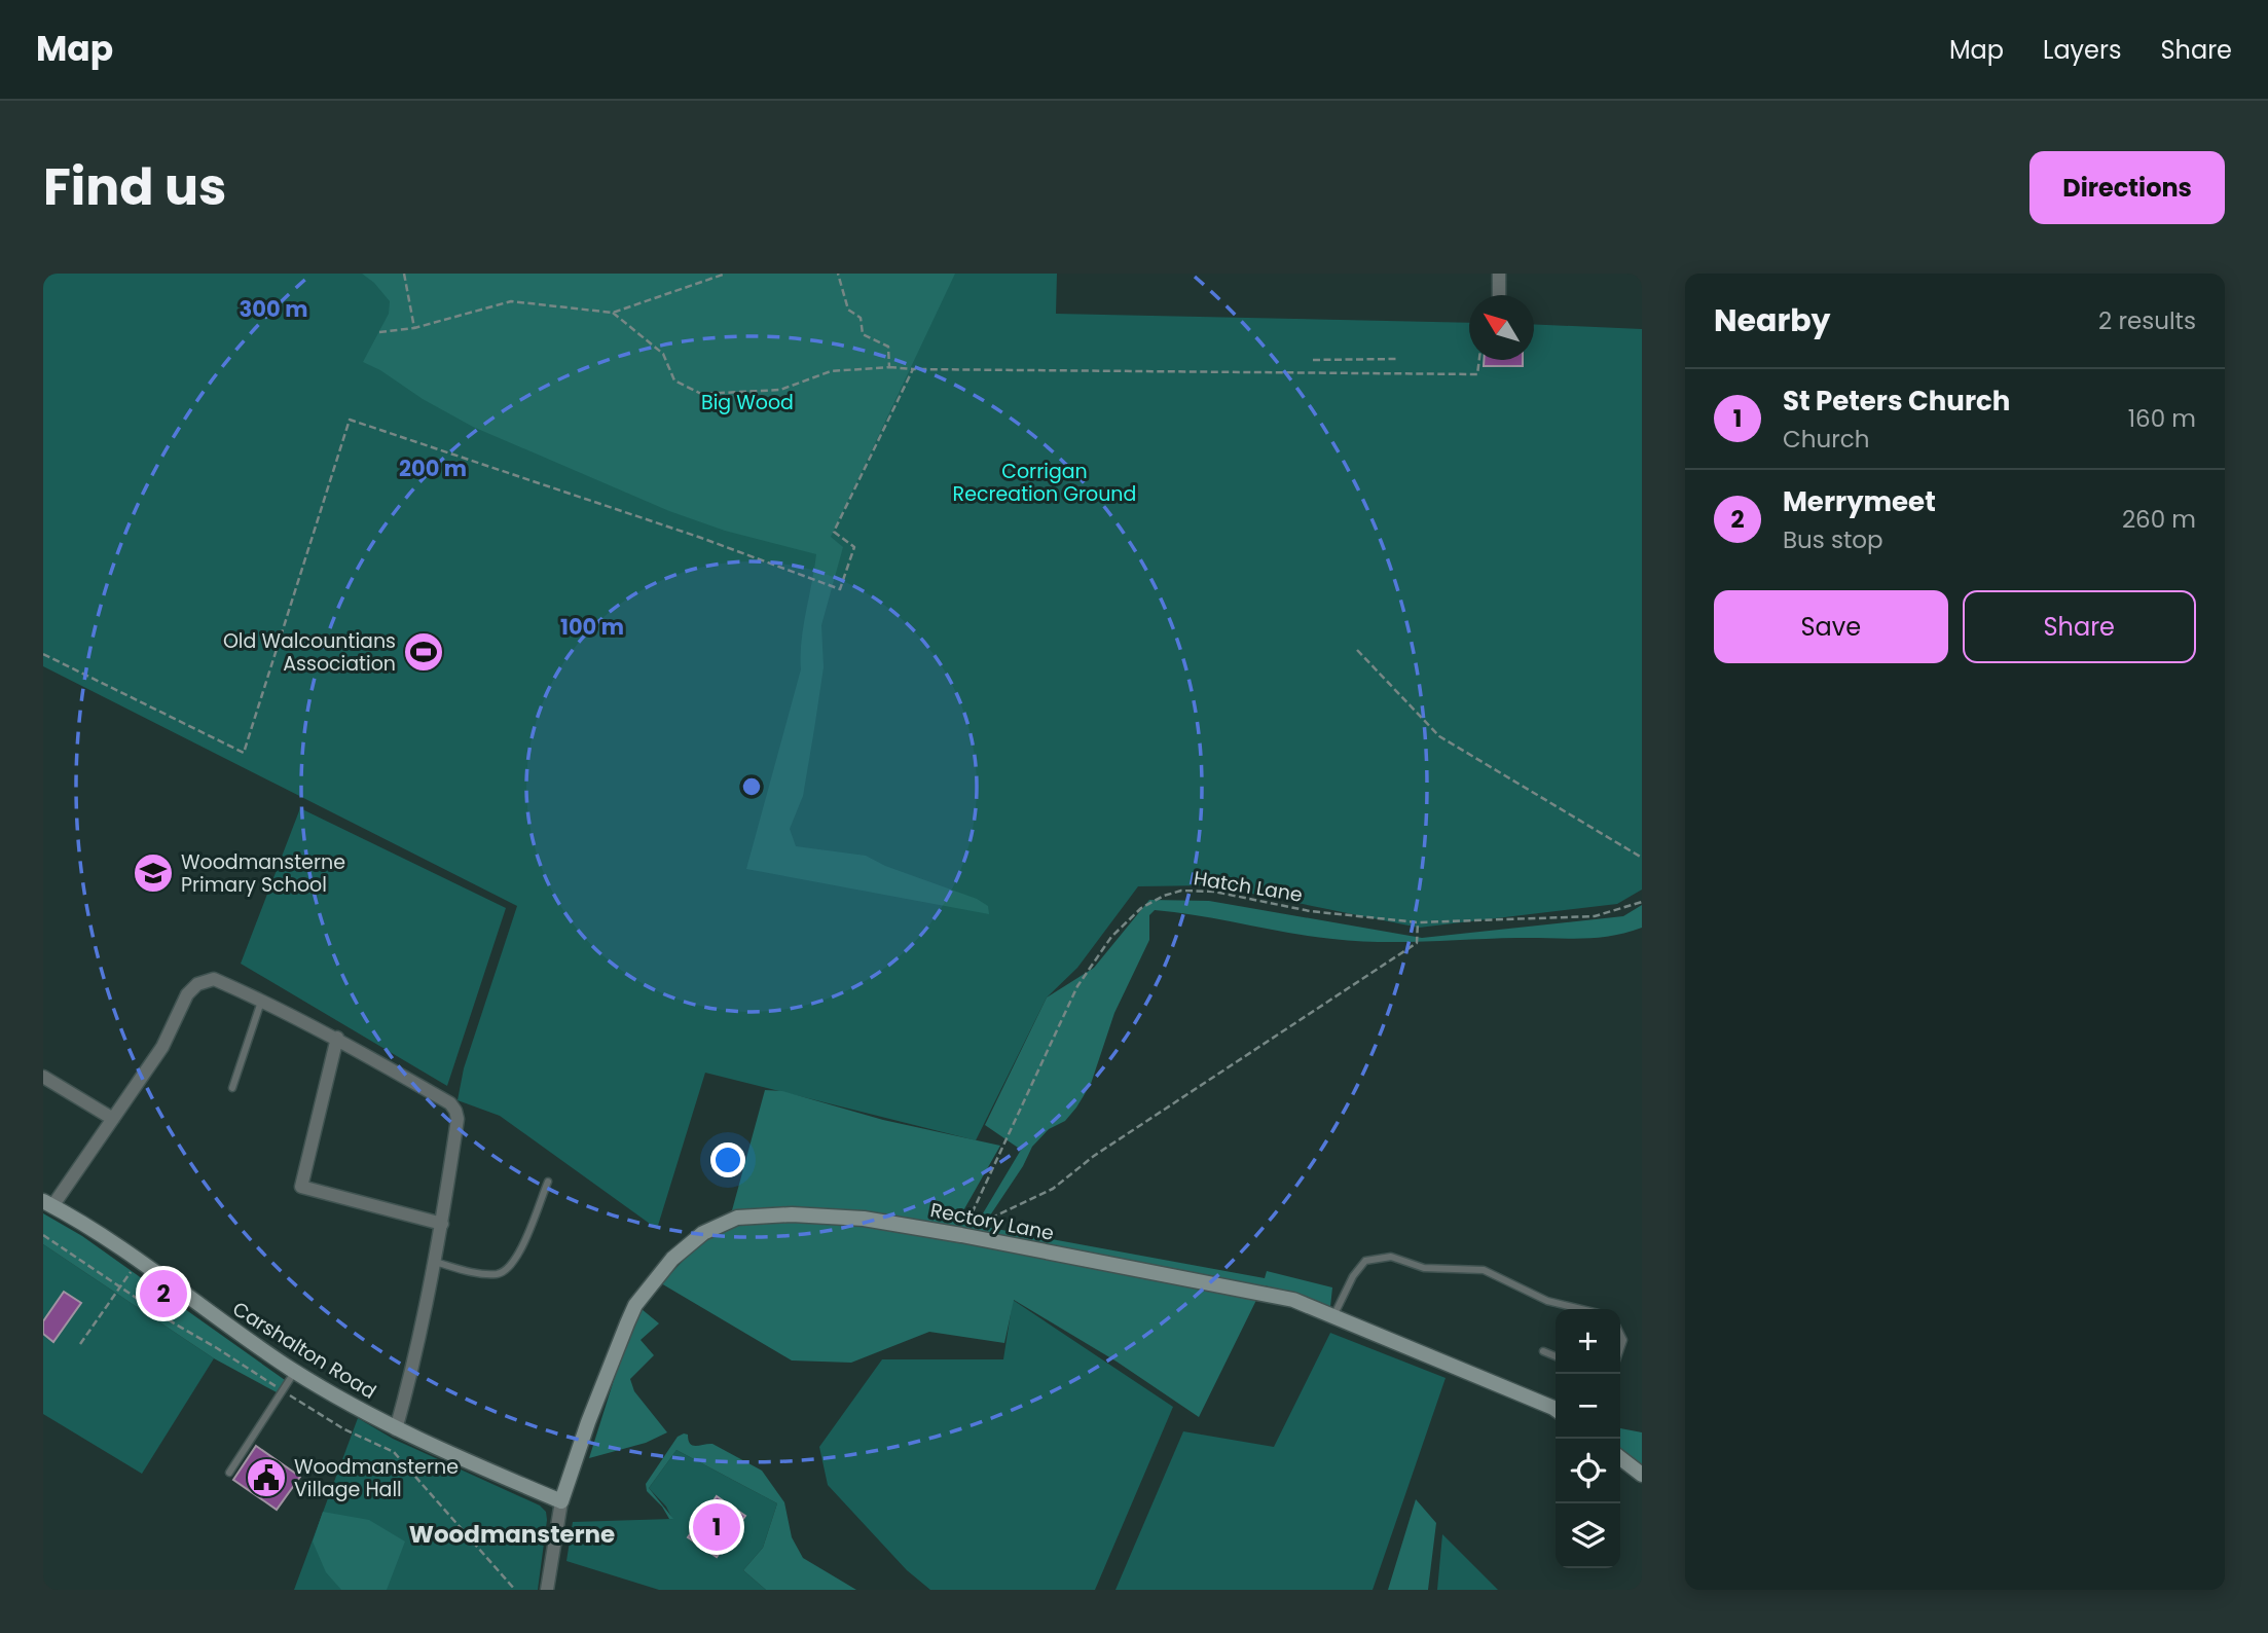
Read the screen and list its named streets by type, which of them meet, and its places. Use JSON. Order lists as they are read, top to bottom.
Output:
{
  "streets": {
    "main road": ["Rectory Lane", "Carshalton Road"],
    "path": ["Hatch Lane"]
  },
  "crossings": [
    ["Rectory Lane", "Carshalton Road"]
  ],
  "districts": ["Woodmansterne"],
  "parks": ["Big Wood", "Corrigan Recreation Ground"],
  "places": {
    "sports": ["Old Walcountians Association"],
    "school or university": ["Woodmansterne Primary School"],
    "public building": ["Woodmansterne Village Hall"]
  },
  "north": "top left",
  "page": {
    "header": "Map",
    "nav": ["Map", "Layers", "Share"],
    "title": "Find us",
    "buttons": [
      "Directions",
      ["Save", "Share"]
    ],
    "heading": ["Nearby", "2 results"],
    "list": [
      {
        "mark": "1",
        "name": "St Peters Church",
        "note": "Church",
        "value": "160 m"
      },
      {
        "mark": "2",
        "name": "Merrymeet",
        "note": "Bus stop",
        "value": "260 m"
      }
    ],
    "pins": ["2", "1"],
    "map_buttons": ["+", "−"]
  },
  "rings": ["300 m", "200 m", "100 m"]
}
